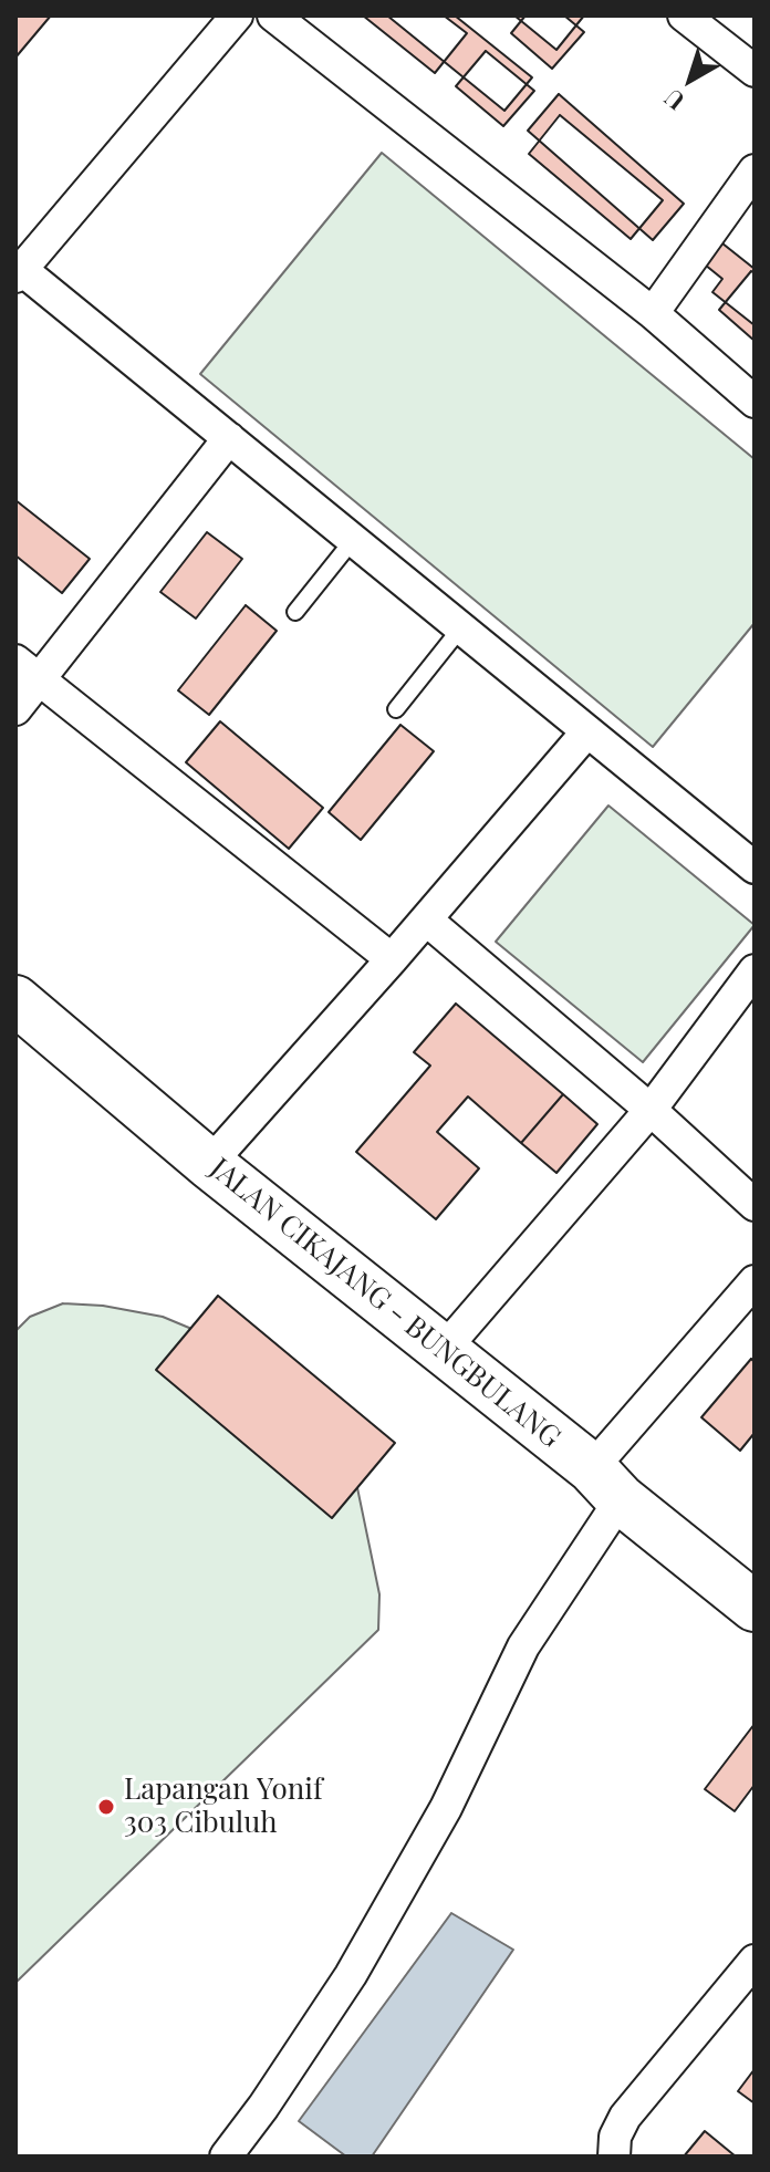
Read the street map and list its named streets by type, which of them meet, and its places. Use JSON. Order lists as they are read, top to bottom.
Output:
{
  "streets": {
    "main road": ["JALAN CIKAJANG - BUNGBULANG"]
  },
  "places": ["Lapangan Yonif 303 Cibuluh"],
  "north": "bottom left"
}
